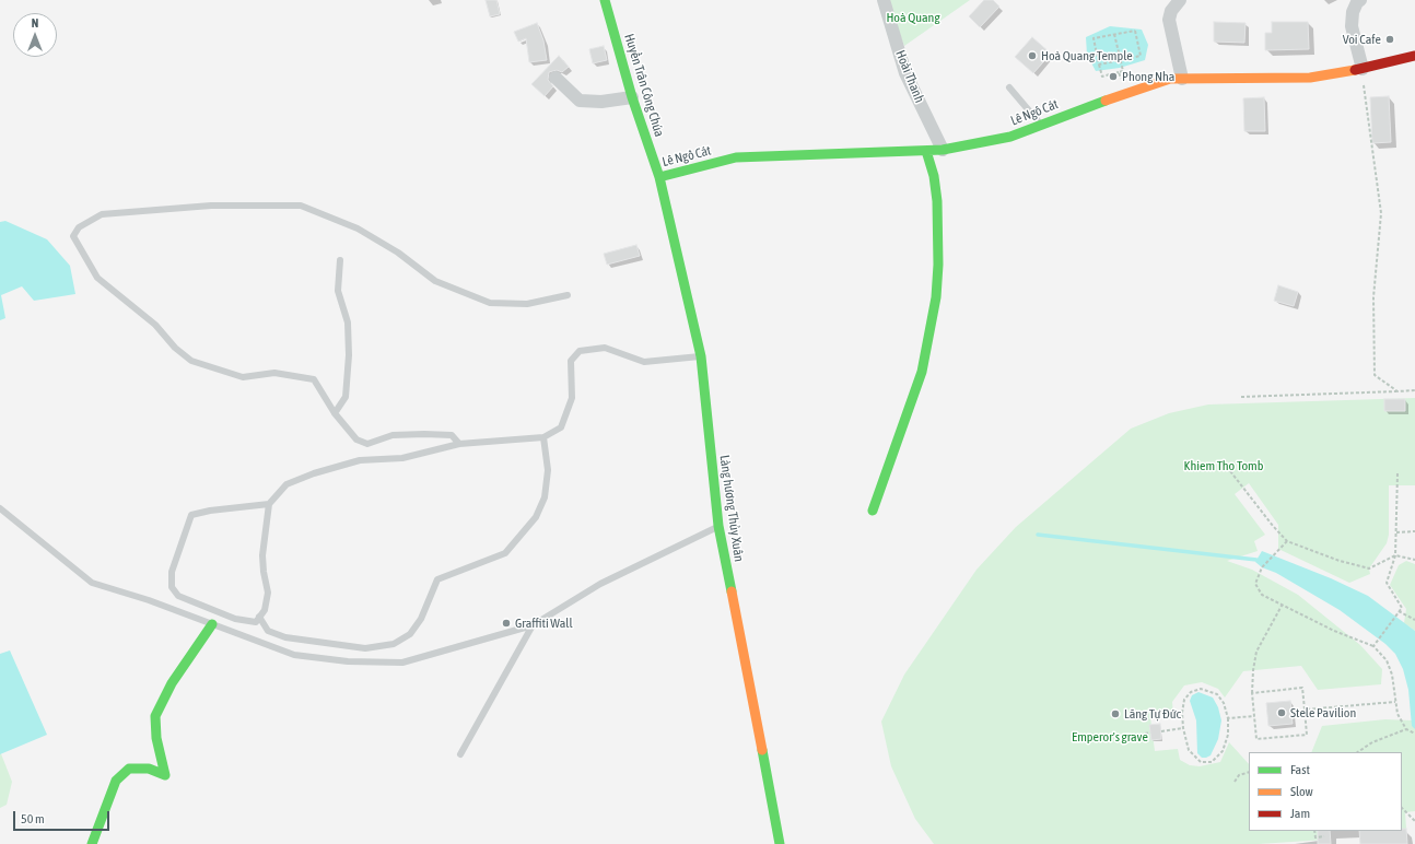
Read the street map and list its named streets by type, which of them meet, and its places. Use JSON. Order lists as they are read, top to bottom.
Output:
{
  "streets": {
    "street": [
      "Hoài Thanh",
      "Huyền Trân Công Chúa",
      "Lê Ngô Cát",
      "Làng hương Thủy Xuân"
    ]
  },
  "crossings": [
    ["Hoài Thanh", "Lê Ngô Cát"],
    ["Huyền Trân Công Chúa", "Lê Ngô Cát"],
    ["Huyền Trân Công Chúa", "Làng hương Thủy Xuân"],
    ["Lê Ngô Cát", "Làng hương Thủy Xuân"]
  ],
  "parks": ["Hoà Quang", "Khiem Tho Tomb", "Emperor's grave"],
  "places": [
    "Voi Cafe",
    "Hoà Quang Temple",
    "Phong Nha",
    "Graffiti Wall",
    "Stele Pavilion",
    "Lăng Tự Đức"
  ],
  "legend": ["Fast", "Slow", "Jam"],
  "scale_bar": "50 m",
  "north": "top"
}
